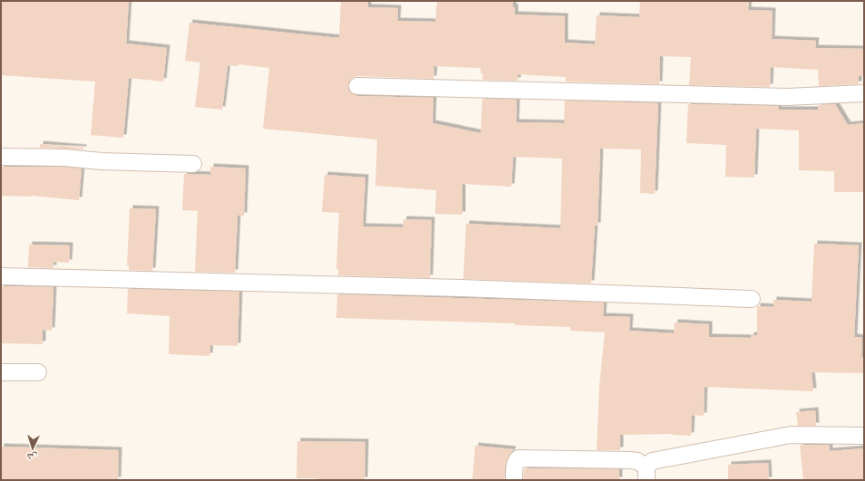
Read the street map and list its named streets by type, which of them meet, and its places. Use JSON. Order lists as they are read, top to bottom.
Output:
{
  "north": "bottom"
}
